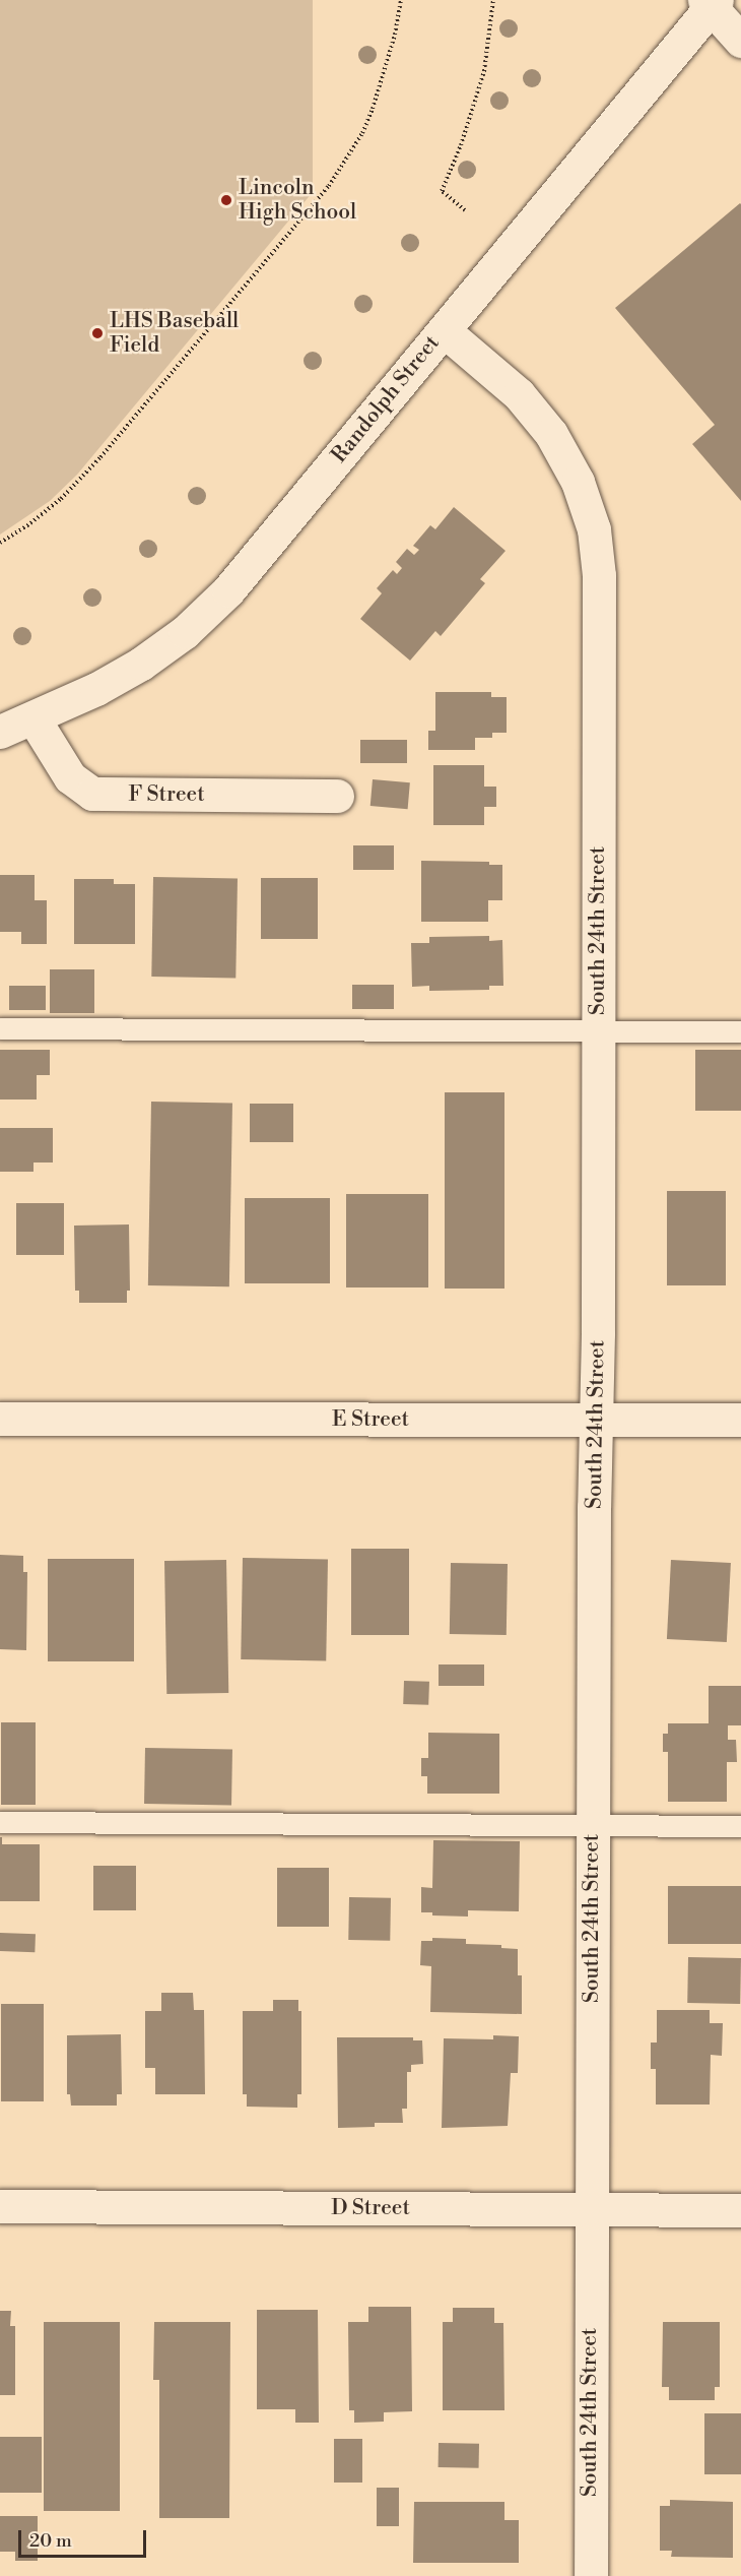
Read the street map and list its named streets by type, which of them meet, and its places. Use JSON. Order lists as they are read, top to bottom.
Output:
{
  "streets": {
    "street": [
      "Randolph Street",
      "F Street",
      "South 24th Street",
      "E Street",
      "D Street"
    ]
  },
  "crossings": [
    ["Randolph Street", "F Street"],
    ["Randolph Street", "South 24th Street"],
    ["South 24th Street", "E Street"],
    ["South 24th Street", "D Street"]
  ],
  "places": ["Lincoln High School", "LHS Baseball Field"],
  "scale_bar": "20 m"
}
